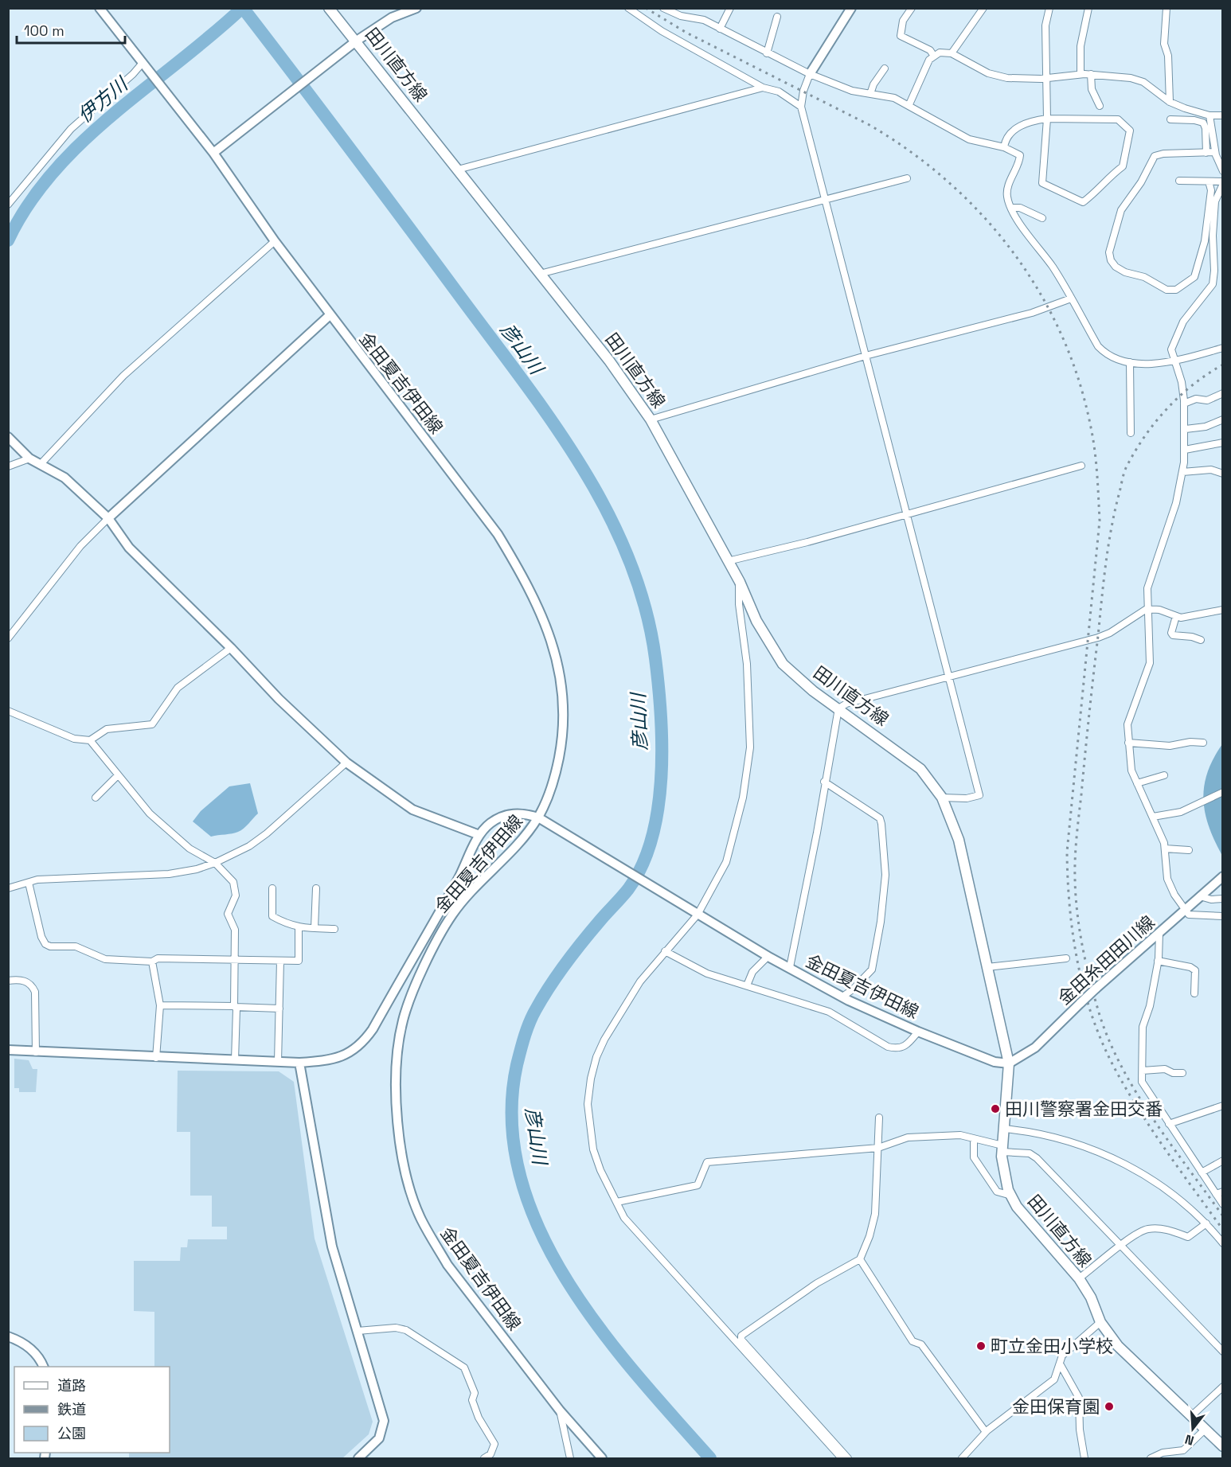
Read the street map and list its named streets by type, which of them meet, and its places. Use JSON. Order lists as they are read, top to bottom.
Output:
{
  "streets": {
    "main road": ["田川直方線", "金田夏吉伊田線", "金田糸田田川線"]
  },
  "crossings": [
    ["田川直方線", "金田夏吉伊田線"],
    ["田川直方線", "金田糸田田川線"],
    ["金田夏吉伊田線", "金田糸田田川線"]
  ],
  "water": ["伊方川", "彦山川"],
  "places": ["田川警察署金田交番", "町立金田小学校", "金田保育園"],
  "legend": ["道路", "鉄道", "公園"],
  "scale_bar": "100 m",
  "north": "bottom"
}
